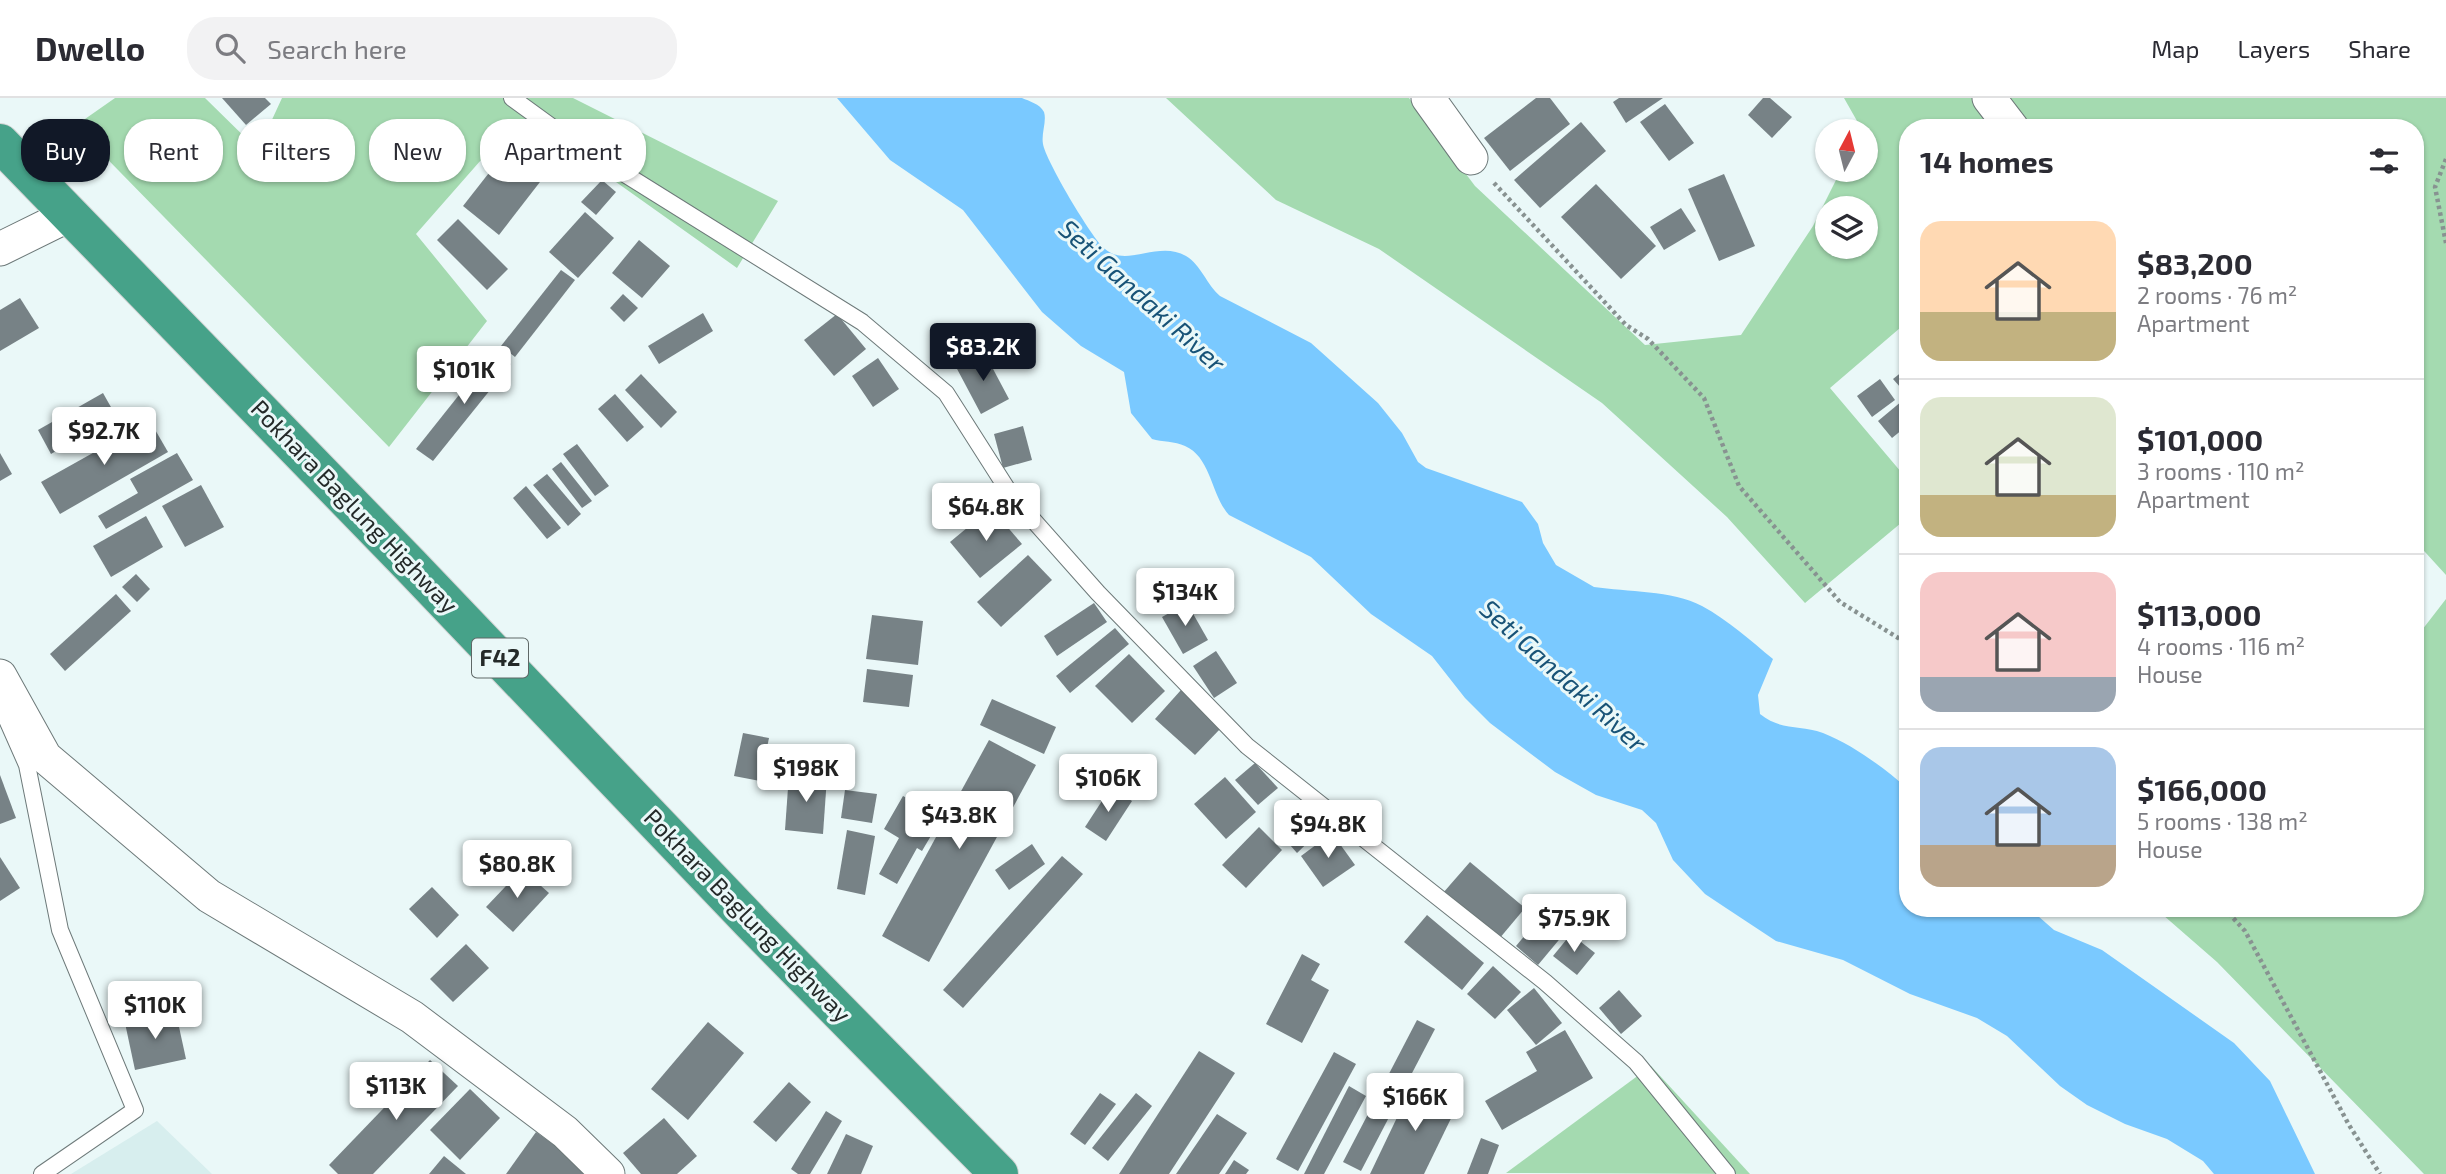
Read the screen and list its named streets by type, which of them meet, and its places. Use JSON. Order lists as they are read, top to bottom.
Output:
{
  "streets": {
    "highway": ["Pokhara Baglung Highway", "F42"]
  },
  "water": ["Seti Gandaki River"],
  "north": "top",
  "page": {
    "header": "Dwello",
    "search": "Search here",
    "nav": ["Map", "Layers", "Share"],
    "chip": [
      "Buy",
      "Rent",
      "Filters",
      "New",
      "Apartment"
    ],
    "heading": "14 homes",
    "list": [
      {
        "name": "$83,200",
        "note": "2 rooms · 76 m² · Apartment"
      },
      {
        "name": "$101,000",
        "note": "3 rooms · 110 m² · Apartment"
      },
      {
        "name": "$113,000",
        "note": "4 rooms · 116 m² · House"
      },
      {
        "name": "$166,000",
        "note": "5 rooms · 138 m² · House"
      }
    ],
    "price": [
      "$83.2K",
      "$101K",
      "$92.7K",
      "$64.8K",
      "$134K",
      "$198K",
      "$106K",
      "$43.8K",
      "$94.8K",
      "$80.8K",
      "$75.9K",
      "$110K",
      "$113K",
      "$166K"
    ]
  }
}
